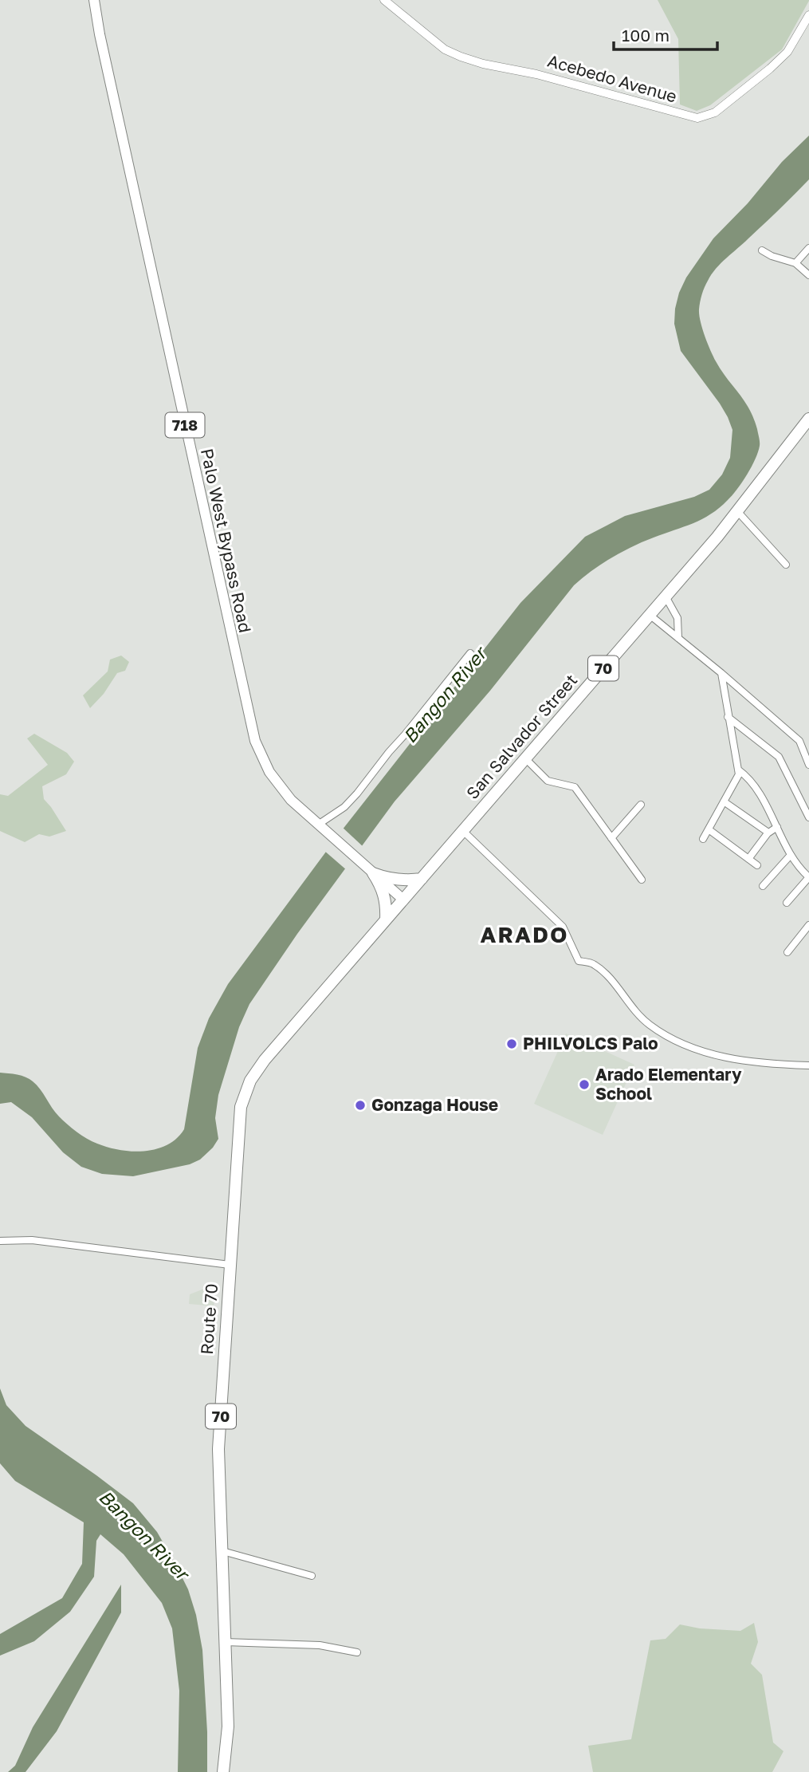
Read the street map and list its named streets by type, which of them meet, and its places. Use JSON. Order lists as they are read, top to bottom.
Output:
{
  "streets": {
    "highway": ["70", "San Salvador Street", "Route 70"],
    "main road": ["718", "Palo West Bypass Road"],
    "street": ["Acebedo Avenue"]
  },
  "crossings": [
    ["Palo West Bypass Road", "San Salvador Street"],
    ["San Salvador Street", "Route 70"]
  ],
  "districts": ["ARADO"],
  "water": ["Bangon River"],
  "places": ["PHILVOLCS Palo", "Arado Elementary School", "Gonzaga House"],
  "scale_bar": "100 m"
}
